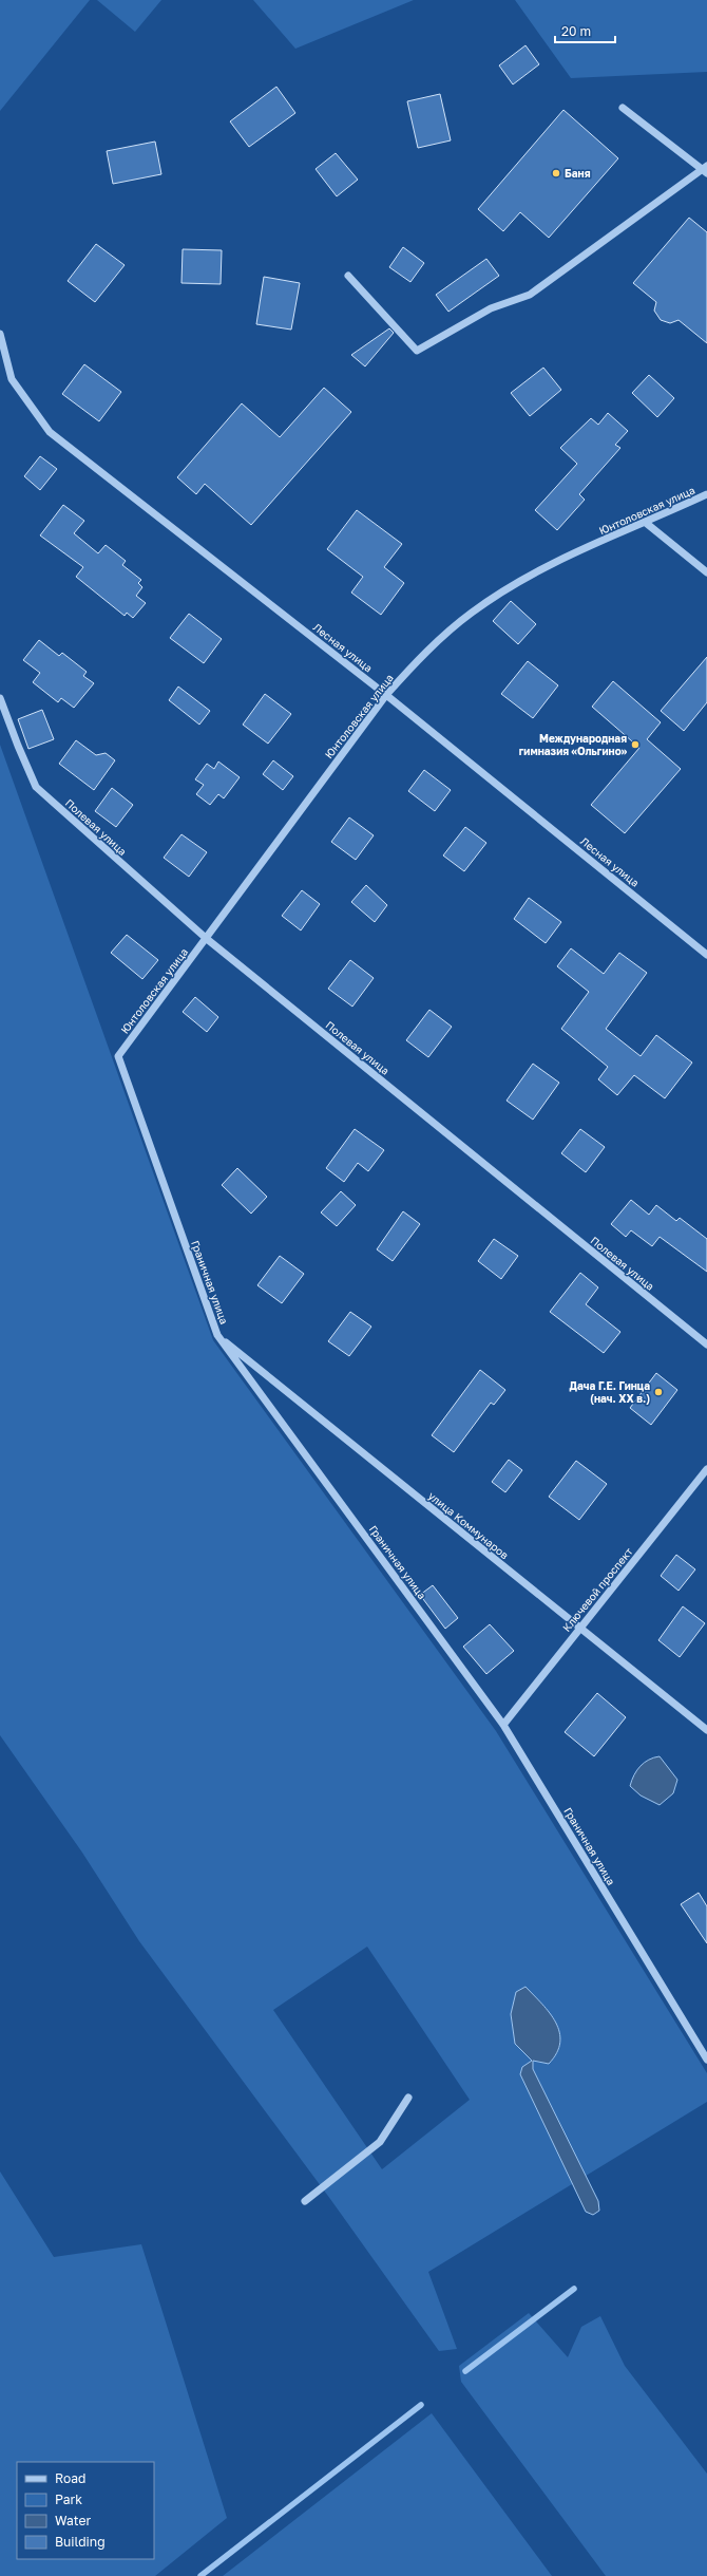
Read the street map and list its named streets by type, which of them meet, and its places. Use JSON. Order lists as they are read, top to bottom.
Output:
{
  "streets": {
    "street": [
      "Юнтоловская улица",
      "Лесная улица",
      "Полевая улица",
      "Граничная улица",
      "улица Коммунаров",
      "Ключевой проспект"
    ]
  },
  "crossings": [
    ["Юнтоловская улица", "Лесная улица"],
    ["Юнтоловская улица", "Полевая улица"],
    ["Юнтоловская улица", "Граничная улица"],
    ["Граничная улица", "улица Коммунаров"],
    ["Граничная улица", "Ключевой проспект"],
    ["улица Коммунаров", "Ключевой проспект"]
  ],
  "places": ["Баня", "Международная гимназия «Ольгино»", "Дача Г.Е. Гинца (нач. XX в.)"],
  "legend": [
    "Road",
    "Park",
    "Water",
    "Building"
  ],
  "scale_bar": "20 m"
}
